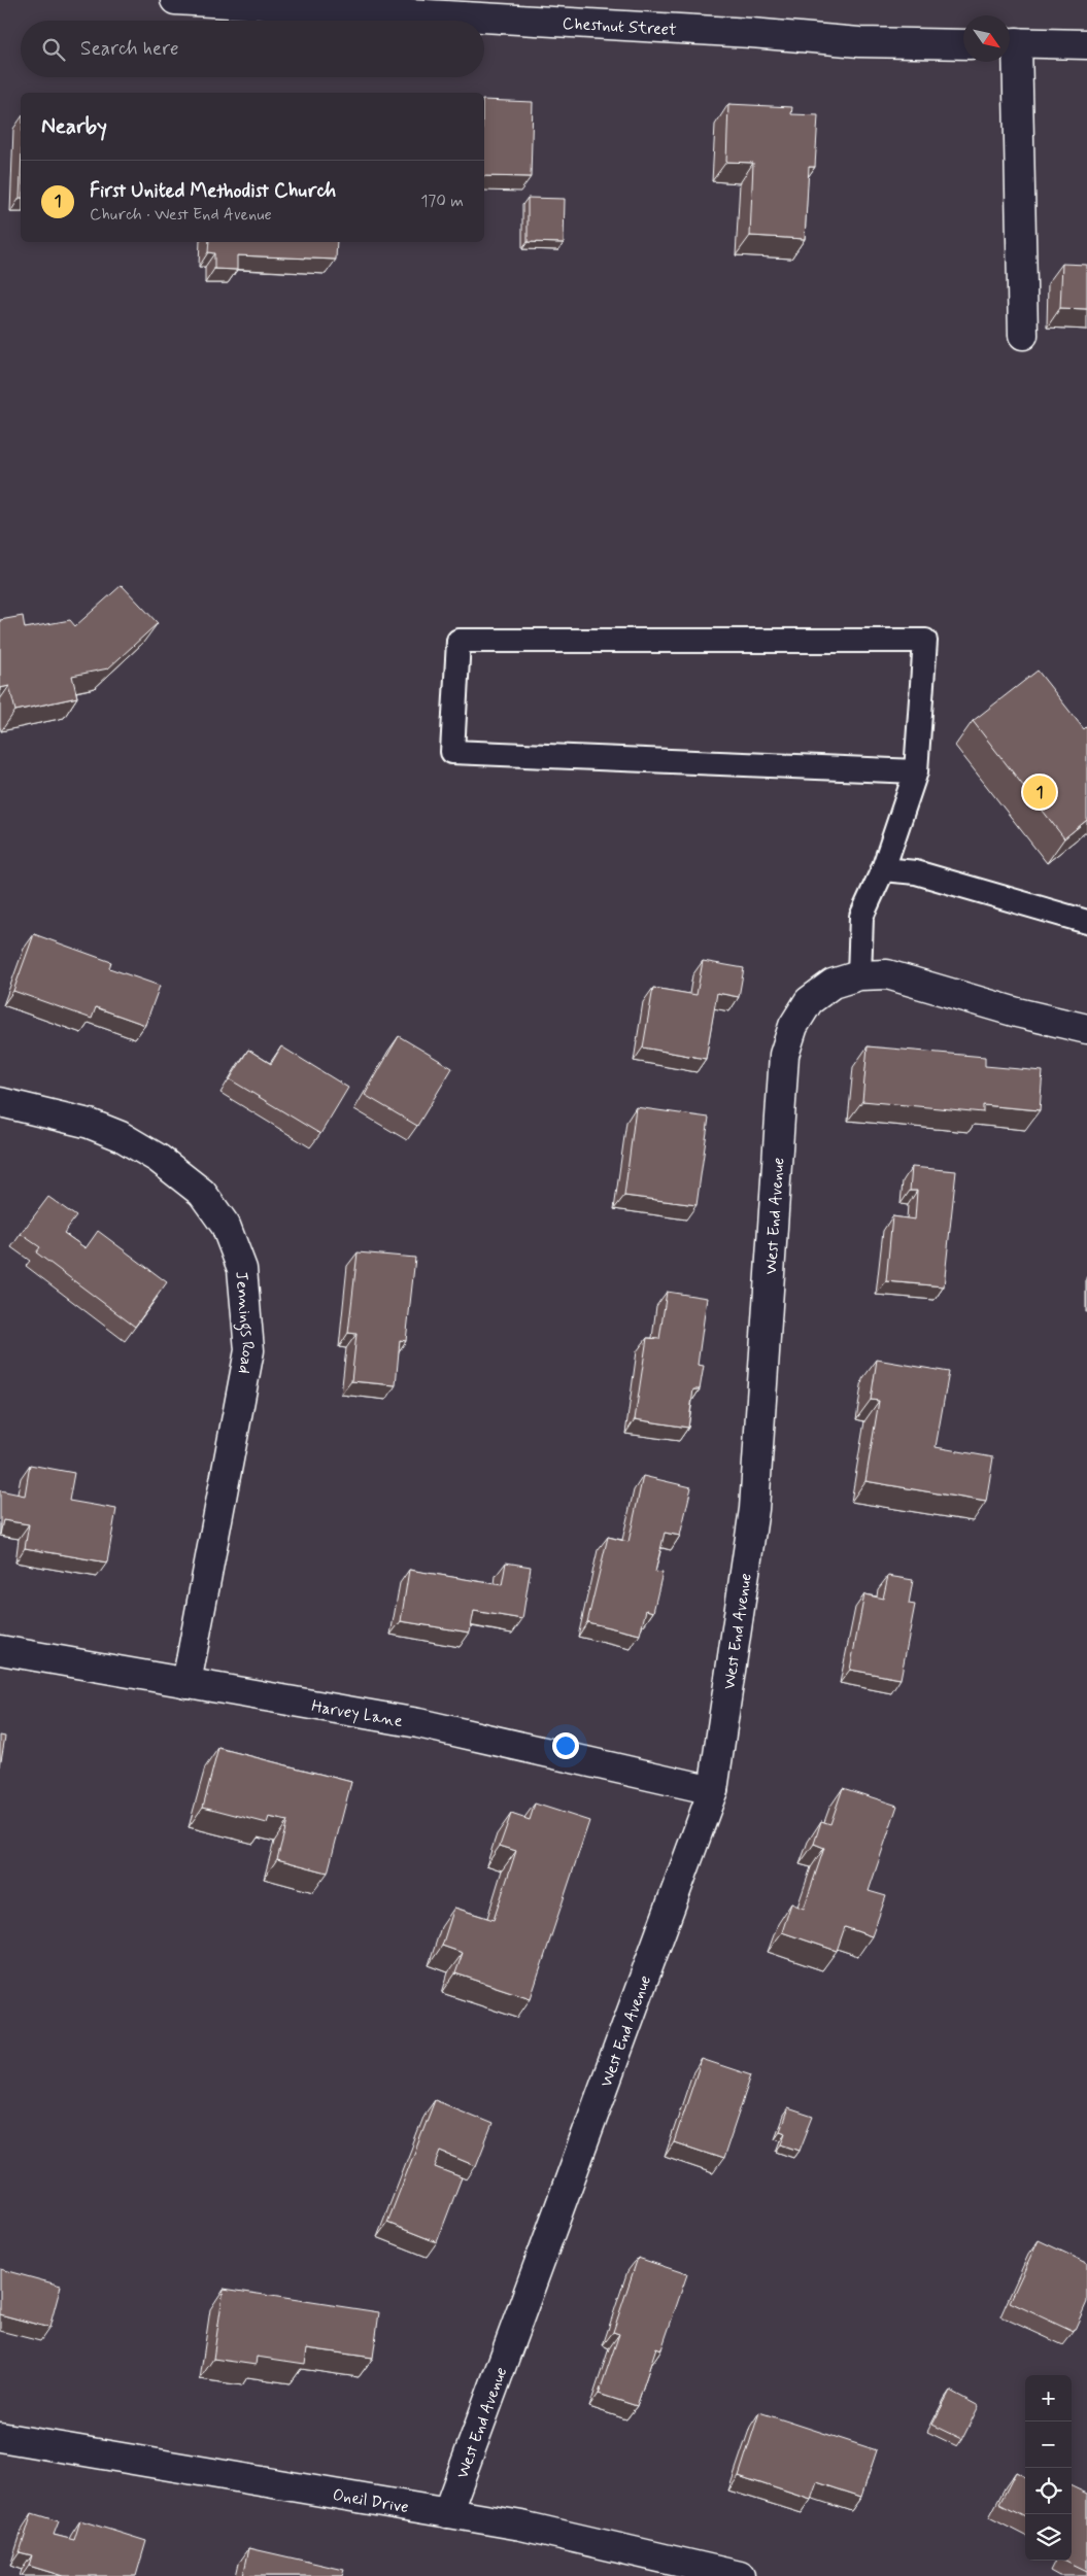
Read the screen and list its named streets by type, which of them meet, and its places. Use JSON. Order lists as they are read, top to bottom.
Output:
{
  "streets": {
    "street": [
      "Chestnut Street",
      "West End Avenue",
      "Jennings Road",
      "Harvey Lane",
      "Oneil Drive"
    ]
  },
  "crossings": [
    ["West End Avenue", "Harvey Lane"],
    ["West End Avenue", "Oneil Drive"],
    ["Jennings Road", "Harvey Lane"]
  ],
  "north": "bottom right",
  "page": {
    "search": "Search here",
    "heading": "Nearby",
    "list": [
      {
        "mark": "1",
        "name": "First United Methodist Church",
        "note": "Church · West End Avenue",
        "value": "170 m"
      }
    ],
    "pins": "1",
    "map_buttons": ["+", "−"]
  }
}
